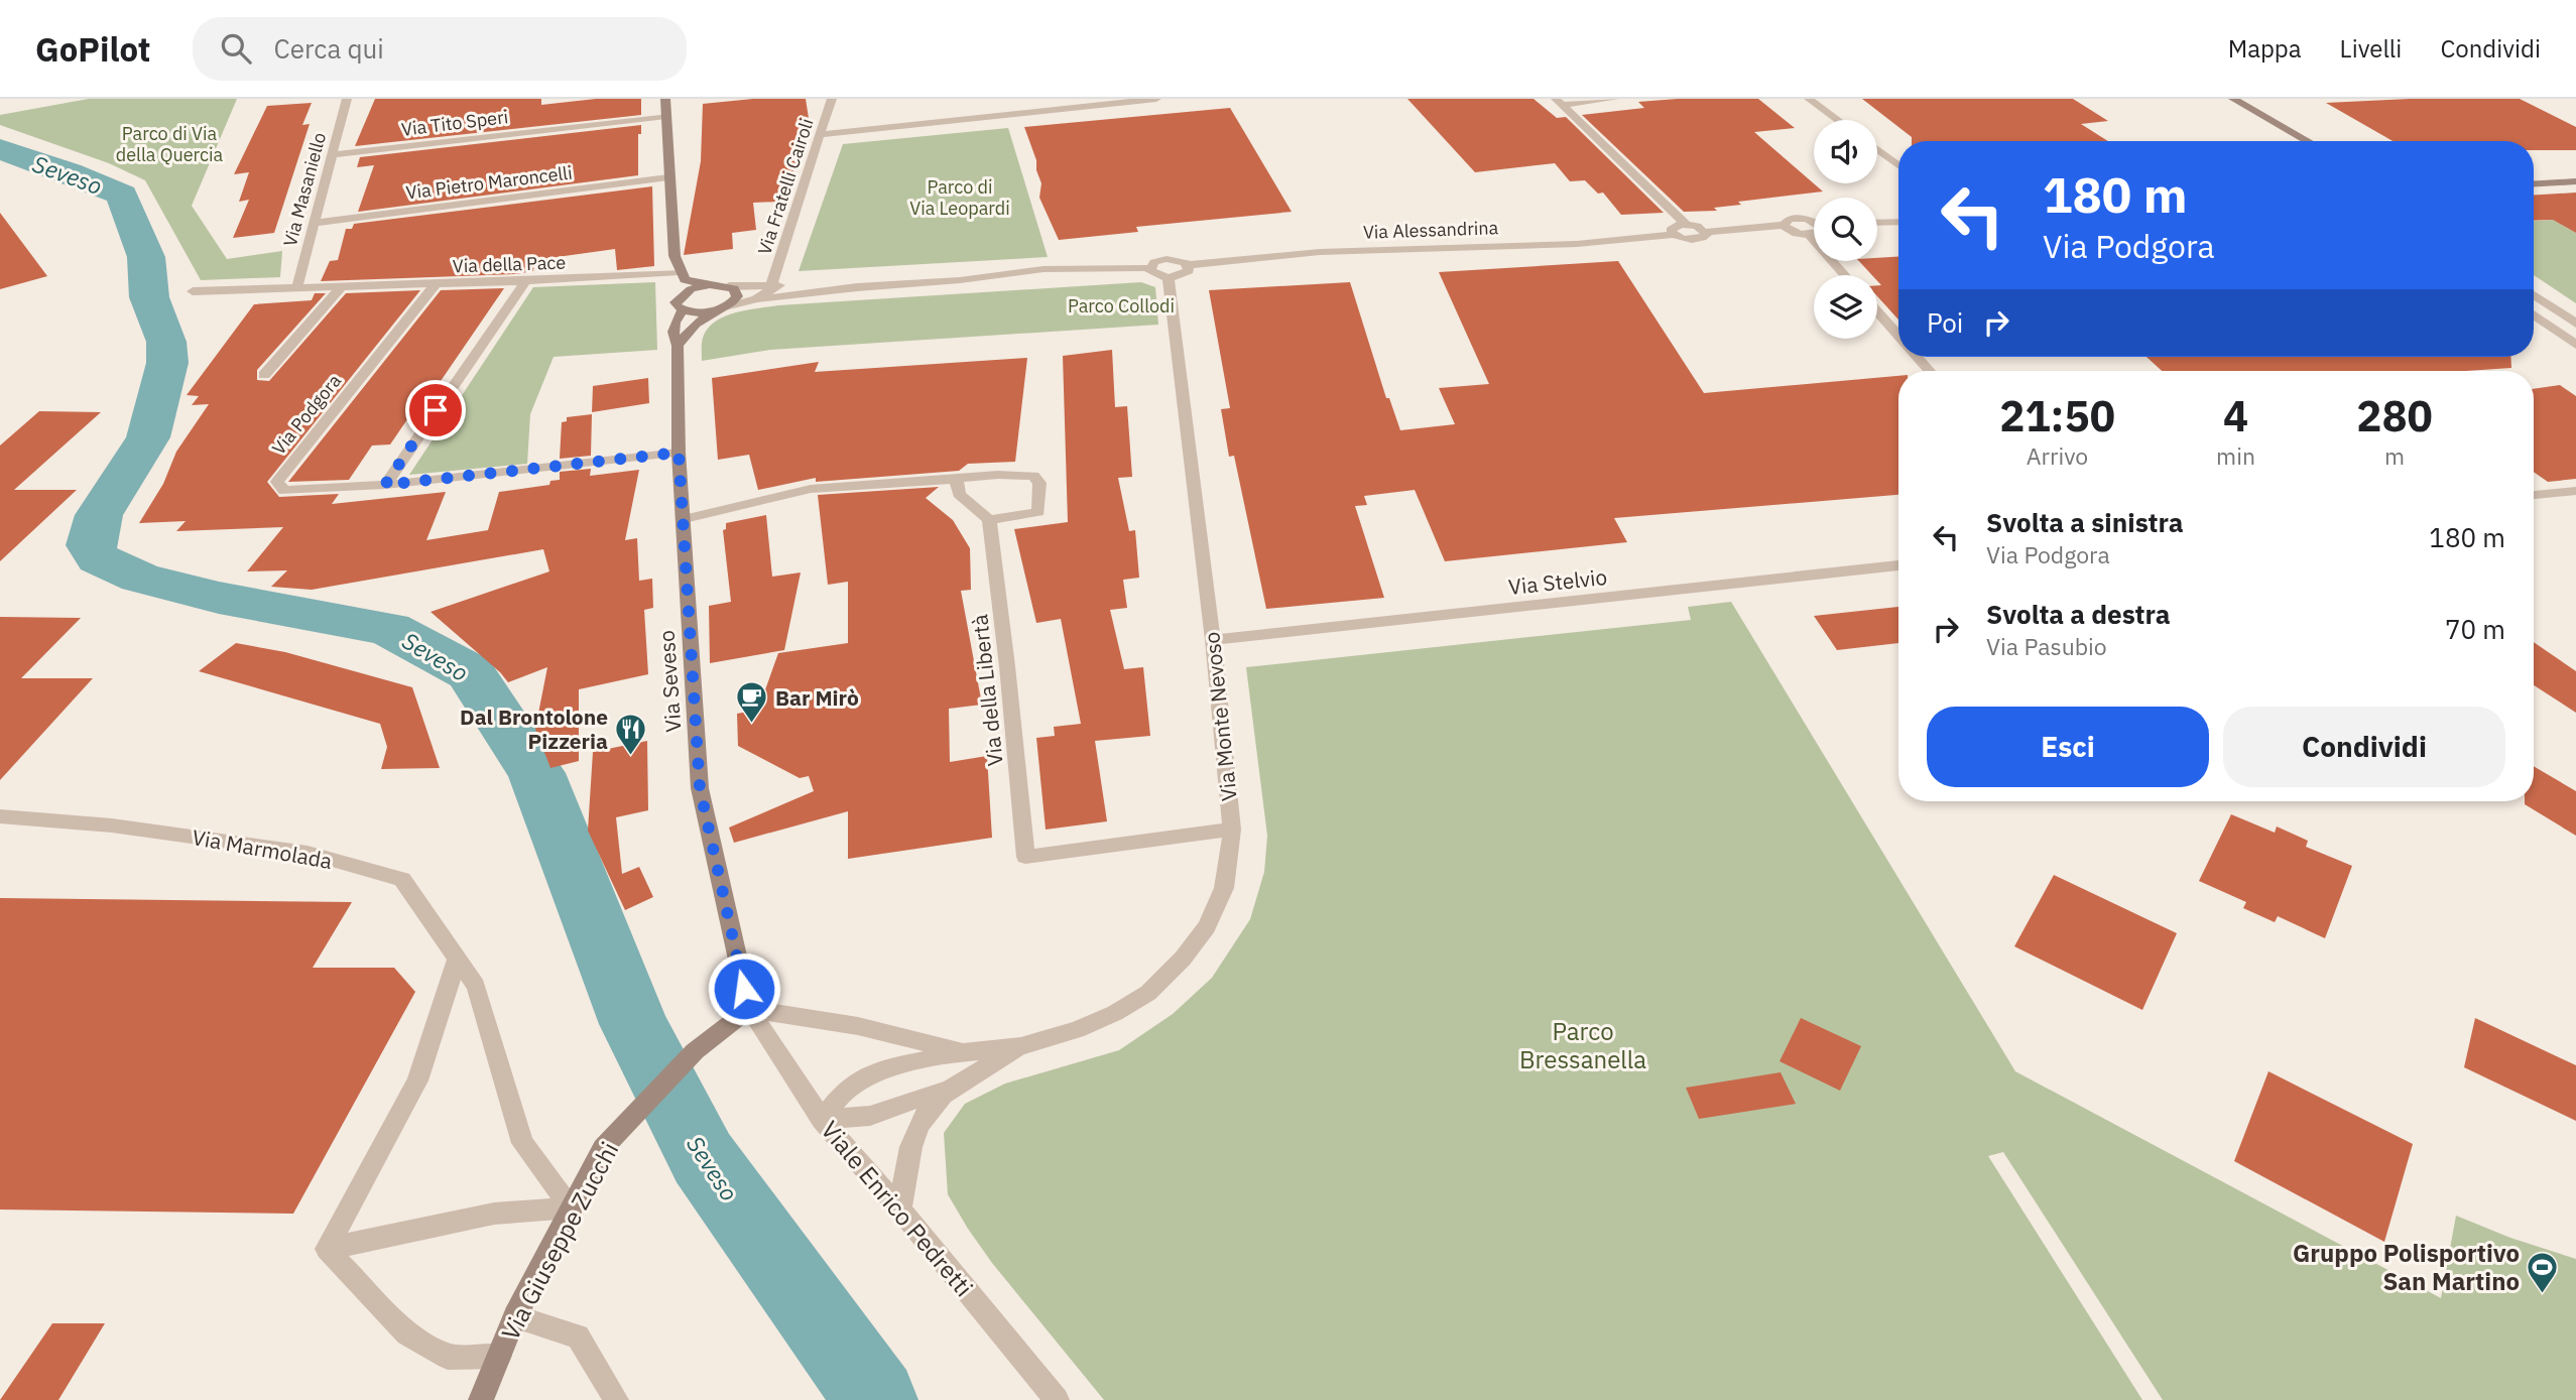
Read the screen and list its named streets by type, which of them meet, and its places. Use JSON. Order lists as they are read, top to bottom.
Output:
{
  "streets": {
    "street": [
      "Via Tito Speri",
      "Via Pietro Maroncelli",
      "Via Fratelli Cairoli",
      "Via Masaniello",
      "Via Alessandrina",
      "Via della Pace",
      "Via Podgora",
      "Via Stelvio",
      "Via Seveso",
      "Via della Libertà",
      "Via Monte Nevoso",
      "Via Marmolada",
      "Viale Enrico Pedretti",
      "Via Giuseppe Zucchi"
    ]
  },
  "crossings": [
    ["Via Tito Speri", "Via Masaniello"],
    ["Via Pietro Maroncelli", "Via Masaniello"],
    ["Via Masaniello", "Via della Pace"],
    ["Via della Pace", "Via Podgora"],
    ["Via Podgora", "Via Seveso"],
    ["Via Stelvio", "Via Monte Nevoso"],
    ["Via Seveso", "Via Monte Nevoso"],
    ["Via Seveso", "Viale Enrico Pedretti"],
    ["Via Seveso", "Via Giuseppe Zucchi"],
    ["Via della Libertà", "Via Monte Nevoso"],
    ["Via Monte Nevoso", "Viale Enrico Pedretti"],
    ["Via Monte Nevoso", "Via Giuseppe Zucchi"],
    ["Via Marmolada", "Via Giuseppe Zucchi"],
    ["Viale Enrico Pedretti", "Via Giuseppe Zucchi"]
  ],
  "water": ["Seveso"],
  "parks": [
    "Parco di Via della Quercia",
    "Parco di Via Leopardi",
    "Parco Collodi",
    "Parco Bressanella"
  ],
  "places": {
    "cafe": ["Bar Mirò"],
    "restaurant": ["Dal Brontolone Pizzeria"],
    "sports": ["Gruppo Polisportivo San Martino"]
  },
  "page": {
    "header": "GoPilot",
    "search": "Cerca qui",
    "nav": ["Mappa", "Livelli", "Condividi"],
    "turn": ["180 m", "Via Podgora"],
    "then": "Poi",
    "eta": [
      "21:50",
      "Arrivo",
      "4",
      "min",
      "280",
      "m"
    ],
    "list": [
      {
        "name": "Svolta a sinistra",
        "note": "Via Podgora",
        "value": "180 m"
      },
      {
        "name": "Svolta a destra",
        "note": "Via Pasubio",
        "value": "70 m"
      }
    ],
    "buttons": ["Esci", "Condividi"]
  }
}
